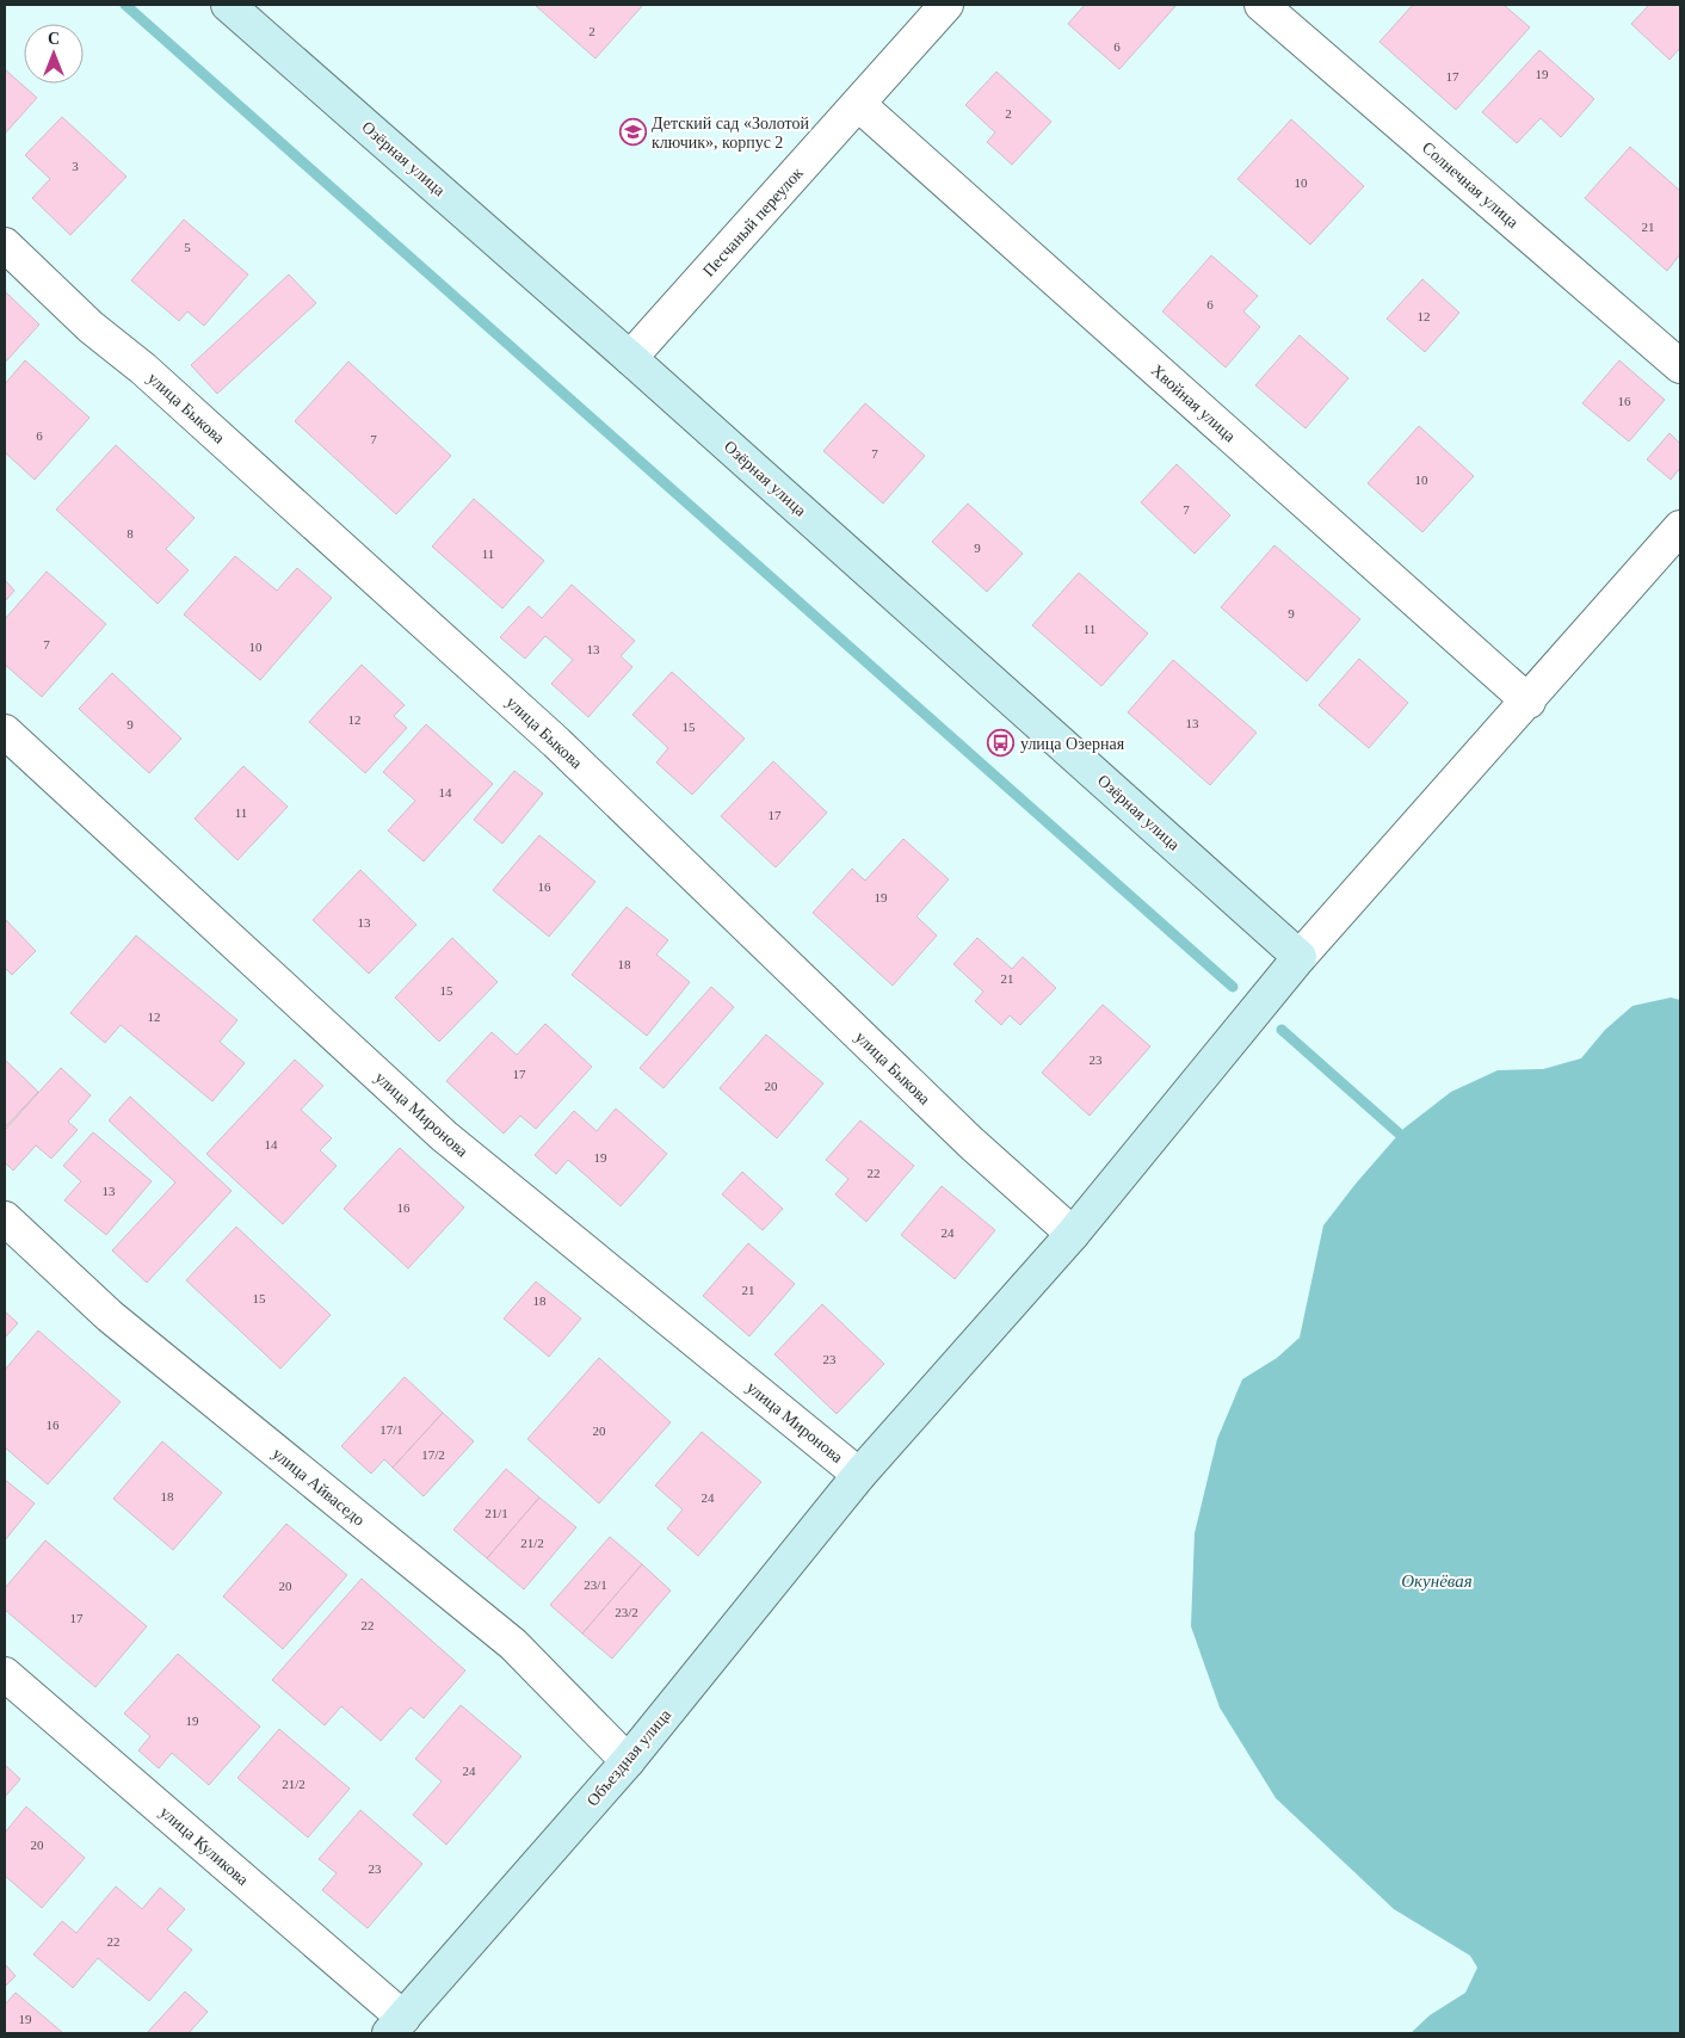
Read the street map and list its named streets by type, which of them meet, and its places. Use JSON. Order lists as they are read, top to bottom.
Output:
{
  "streets": {
    "main road": ["Озёрная улица", "Объездная улица"],
    "street": [
      "Солнечная улица",
      "Песчаный переулок",
      "Хвойная улица",
      "улица Быкова",
      "улица Миронова",
      "улица Айваседо",
      "улица Куликова"
    ]
  },
  "crossings": [
    ["Озёрная улица", "Песчаный переулок"],
    ["Озёрная улица", "Объездная улица"],
    ["Песчаный переулок", "Хвойная улица"],
    ["улица Быкова", "Объездная улица"],
    ["улица Миронова", "Объездная улица"],
    ["улица Айваседо", "Объездная улица"],
    ["Объездная улица", "улица Куликова"]
  ],
  "water": ["Окунёвая"],
  "places": {
    "school or university": ["Детский сад «Золотой ключик», корпус 2"],
    "bus stop": ["улица Озерная"]
  },
  "house_numbers": [
    "2",
    "6",
    "19",
    "17",
    "2",
    "3",
    "10",
    "21",
    "5",
    "6",
    "12",
    "16",
    "6",
    "7",
    "7",
    "10",
    "7",
    "8",
    "9",
    "11",
    "9",
    "11",
    "7",
    "10",
    "13",
    "12",
    "13",
    "9",
    "15",
    "14",
    "11",
    "17",
    "16",
    "19",
    "13",
    "18",
    "21",
    "15",
    "12",
    "23",
    "17",
    "20",
    "14",
    "19",
    "22",
    "13",
    "16",
    "24",
    "21",
    "15",
    "18",
    "23",
    "16",
    "17/1",
    "20",
    "17/2",
    "18",
    "24",
    "21/1",
    "21/2",
    "23/1",
    "20",
    "23/2",
    "17",
    "22",
    "19",
    "24",
    "21/2",
    "20",
    "23",
    "22",
    "19"
  ],
  "north": "top"
}
